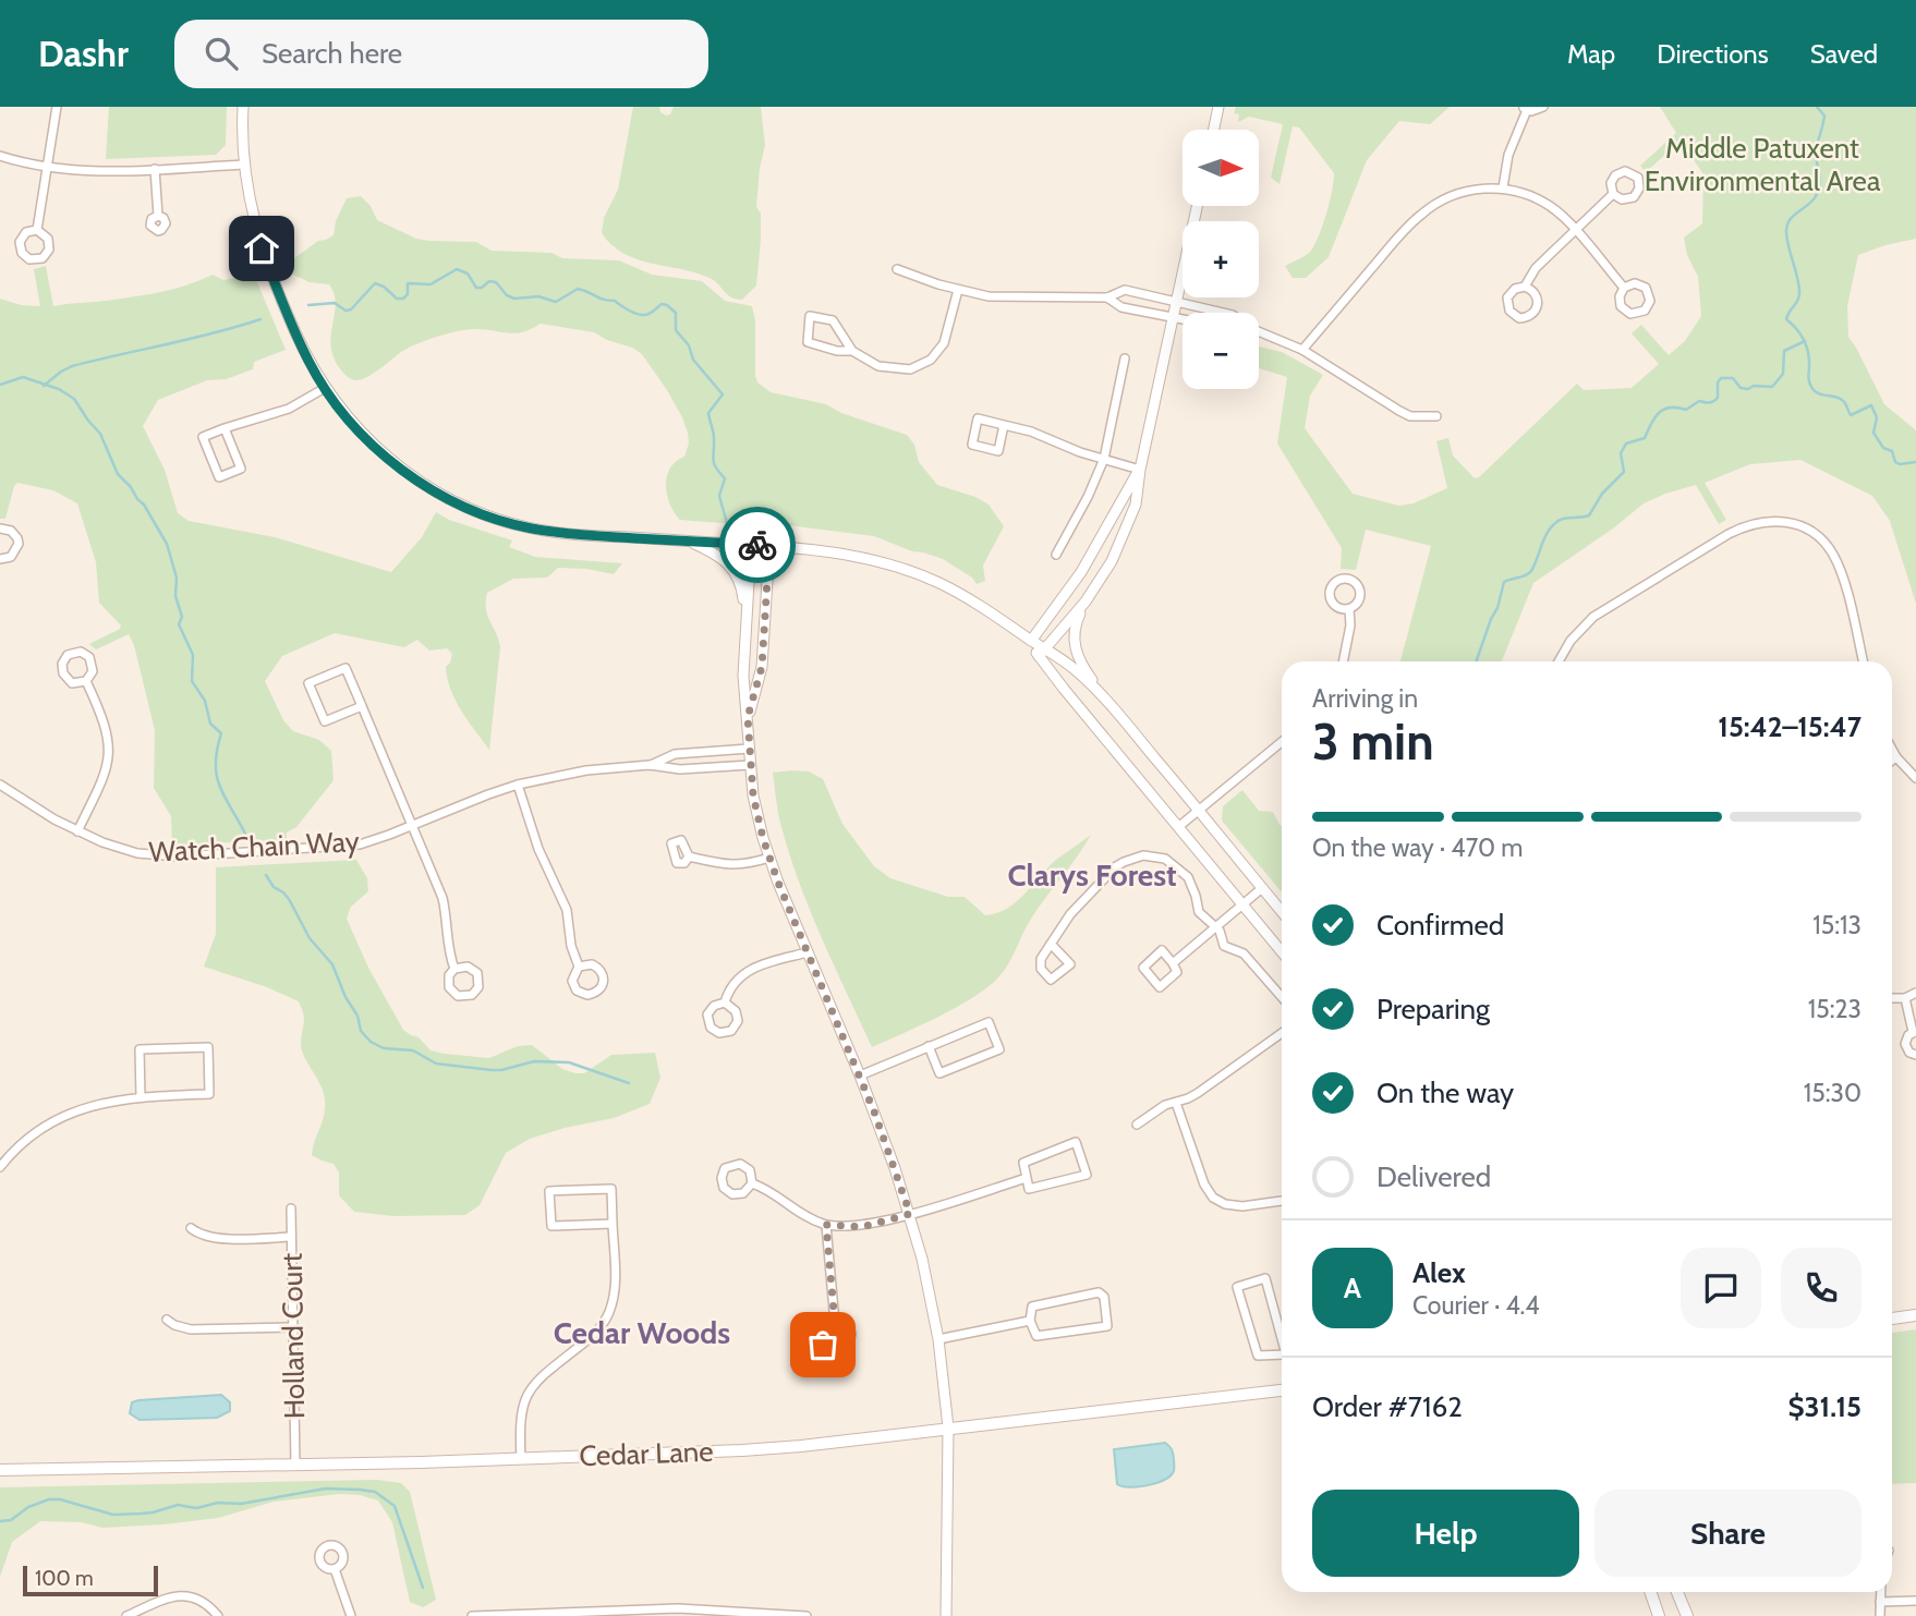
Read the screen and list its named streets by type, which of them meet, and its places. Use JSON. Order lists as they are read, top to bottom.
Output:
{
  "streets": {
    "main road": ["Cedar Lane"],
    "street": ["Watch Chain Way", "Holland Court"]
  },
  "crossings": [
    ["Holland Court", "Cedar Lane"]
  ],
  "districts": ["Clarys Forest", "Cedar Woods"],
  "parks": ["Middle Patuxent Environmental Area"],
  "scale_bar": "100 m",
  "north": "right",
  "page": {
    "header": "Dashr",
    "search": "Search here",
    "nav": ["Map", "Directions", "Saved"],
    "map_buttons": ["+", "−"],
    "heading": ["3 min", "Arriving in", "15:42–15:47"],
    "panel": [
      "Alex",
      "Courier · 4.4",
      "Order #7162",
      "$31.15"
    ],
    "bar": "On the way · 470 m",
    "list": [
      ["Confirmed", "15:13"],
      ["Preparing", "15:23"],
      ["On the way", "15:30"],
      "Delivered"
    ],
    "round": "A",
    "buttons": ["Help", "Share"],
    "scale": "100 m"
  }
}
